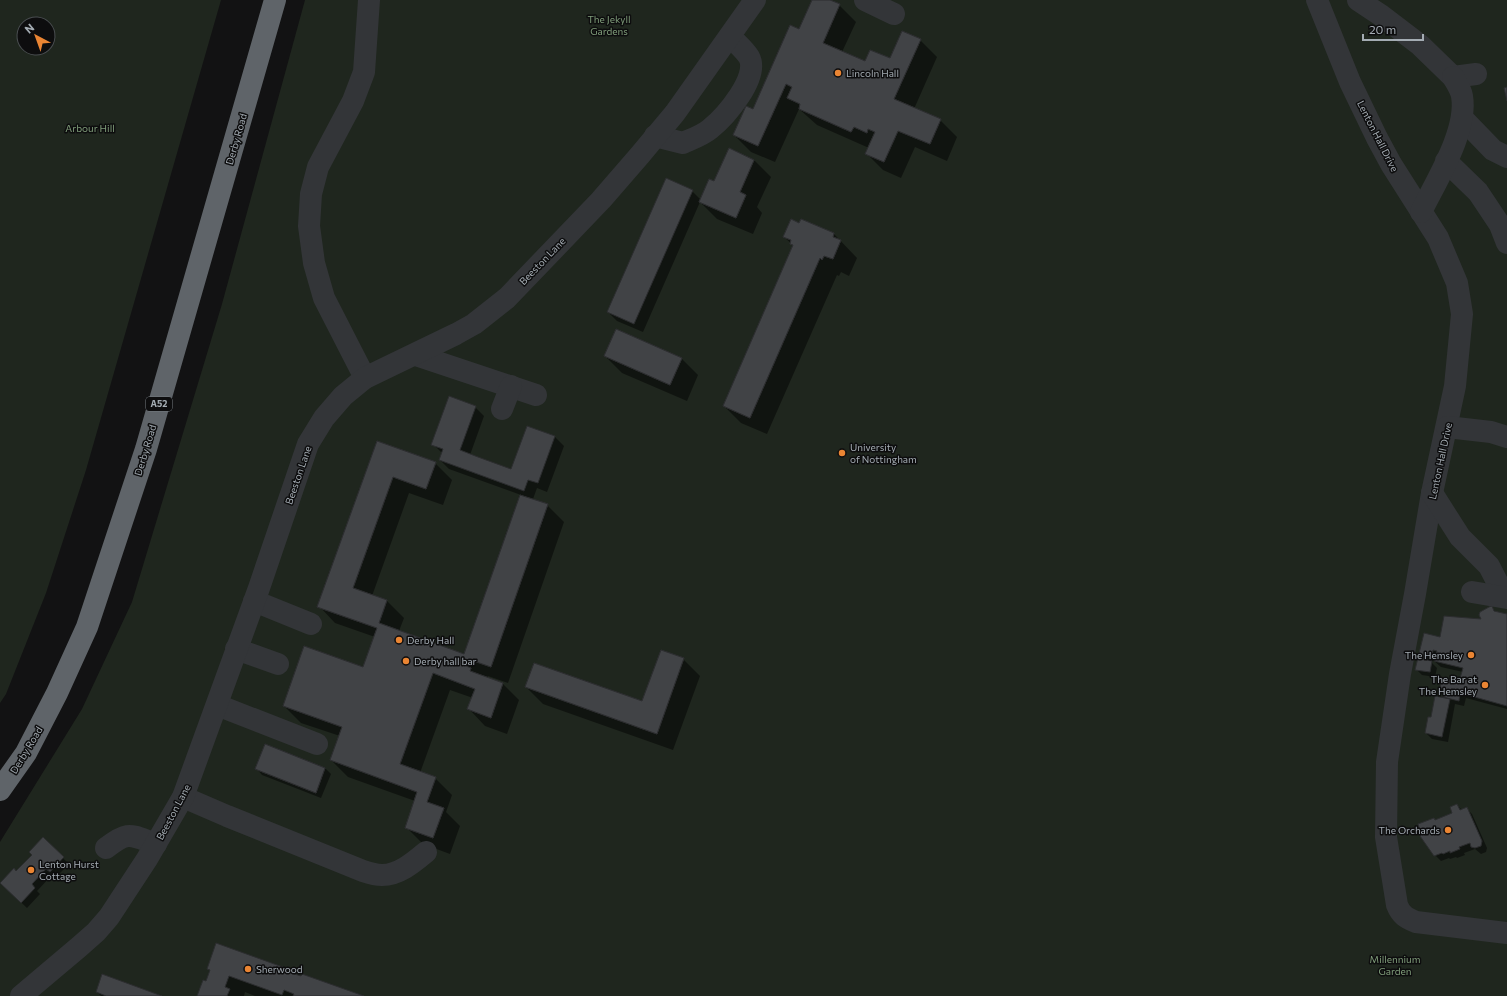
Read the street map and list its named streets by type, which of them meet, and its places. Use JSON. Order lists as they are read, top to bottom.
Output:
{
  "streets": {
    "highway": ["Derby Road", "A52"],
    "street": ["Lenton Hall Drive", "Beeston Lane"]
  },
  "parks": ["The Jekyll Gardens", "Arbour Hill", "Millennium Garden"],
  "places": [
    "Lincoln Hall",
    "University of Nottingham",
    "Derby Hall",
    "The Hemsley",
    "Derby hall bar",
    "The Bar at The Hemsley",
    "The Orchards",
    "Lenton Hurst Cottage",
    "Sherwood"
  ],
  "scale_bar": "20 m",
  "north": "top left"
}
